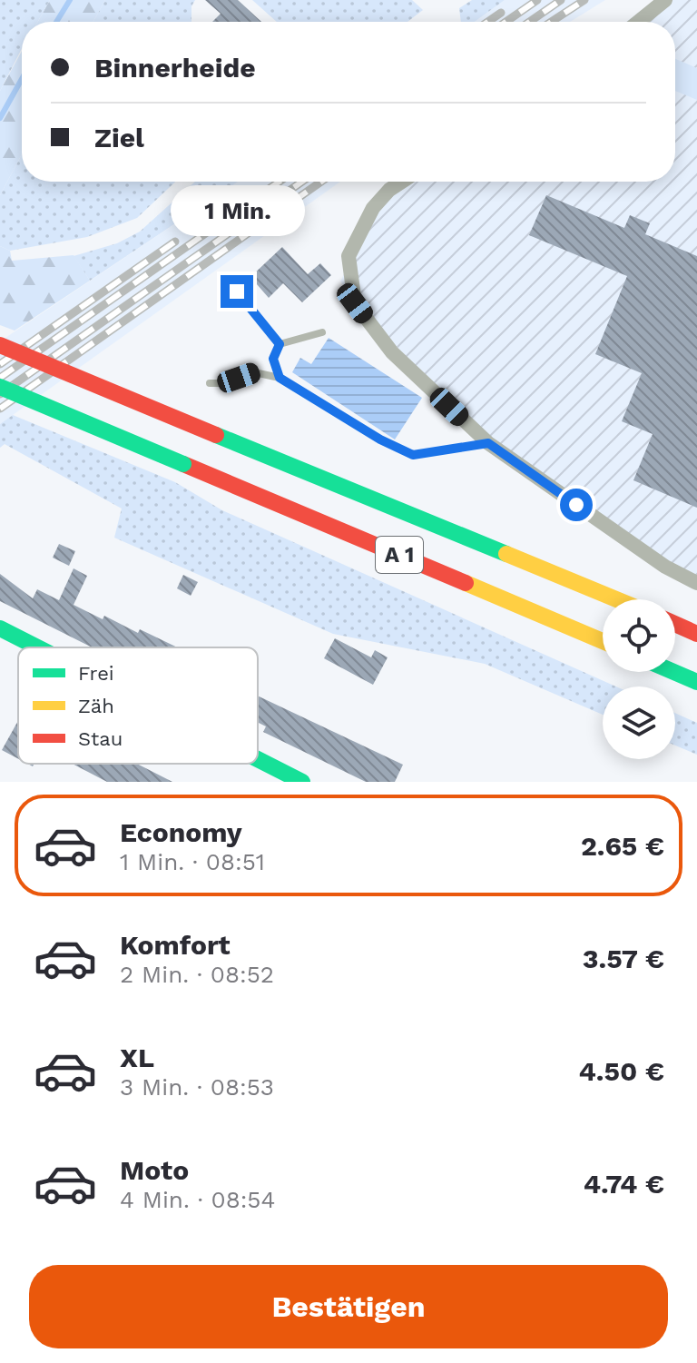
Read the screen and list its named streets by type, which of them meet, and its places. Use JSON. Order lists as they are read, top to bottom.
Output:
{
  "streets": {
    "main road": ["A 1"]
  },
  "legend": ["Frei", "Zäh", "Stau"],
  "page": {
    "banner": ["Binnerheide", "Ziel"],
    "bubble": "1 Min.",
    "list": [
      {
        "name": "Economy",
        "note": "1 Min. · 08:51",
        "value": "2.65 €"
      },
      {
        "name": "Komfort",
        "note": "2 Min. · 08:52",
        "value": "3.57 €"
      },
      {
        "name": "XL",
        "note": "3 Min. · 08:53",
        "value": "4.50 €"
      },
      {
        "name": "Moto",
        "note": "4 Min. · 08:54",
        "value": "4.74 €"
      }
    ],
    "buttons": "Bestätigen"
  }
}
